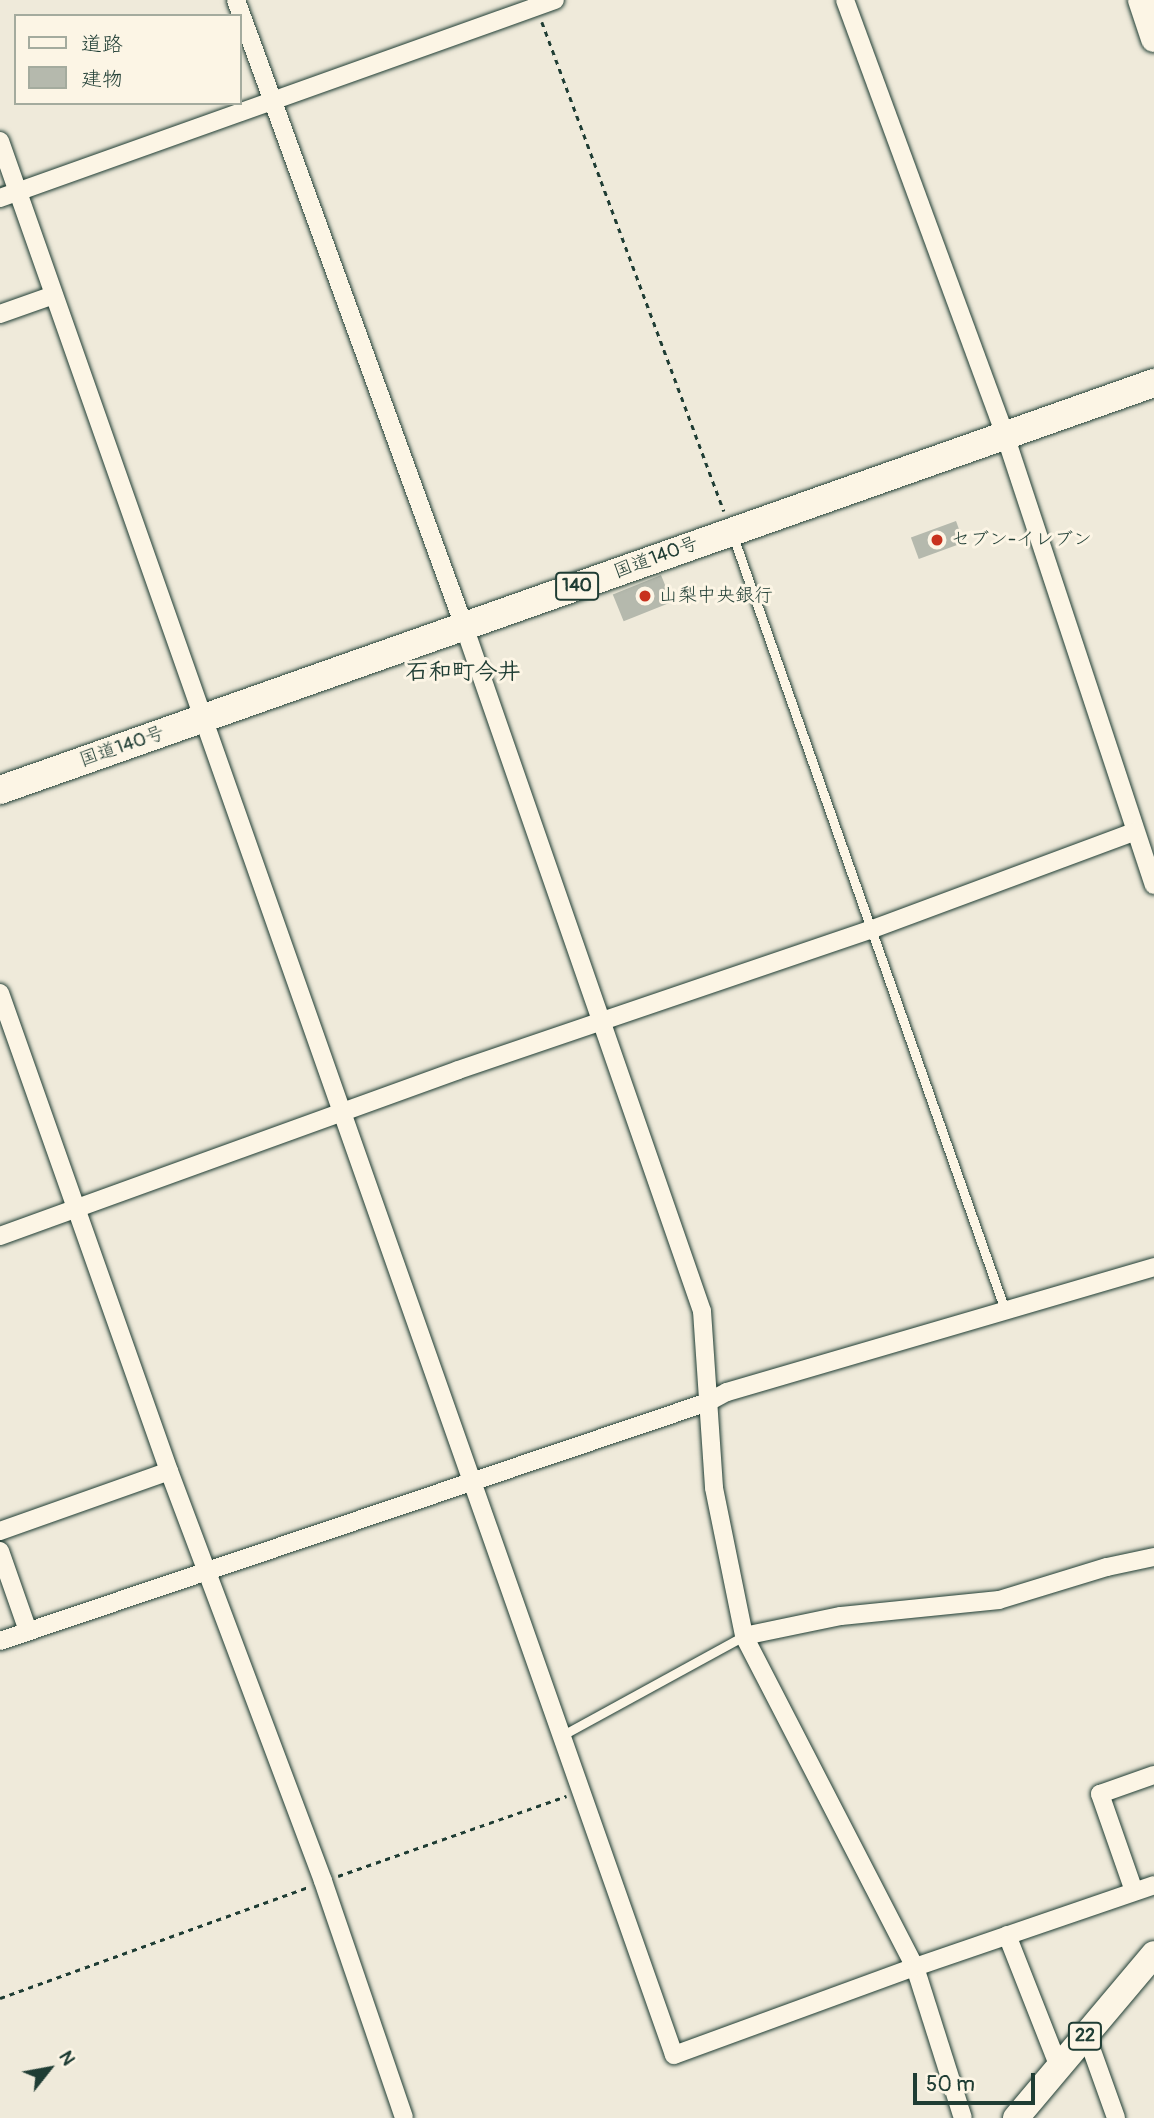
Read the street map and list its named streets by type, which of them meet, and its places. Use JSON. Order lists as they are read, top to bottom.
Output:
{
  "streets": {
    "highway": ["国道140号", "140"],
    "main road": ["22"]
  },
  "districts": ["石和町今井"],
  "places": ["セブン-イレブン", "山梨中央銀行"],
  "legend": ["道路", "建物"],
  "scale_bar": "50 m",
  "north": "top right"
}
